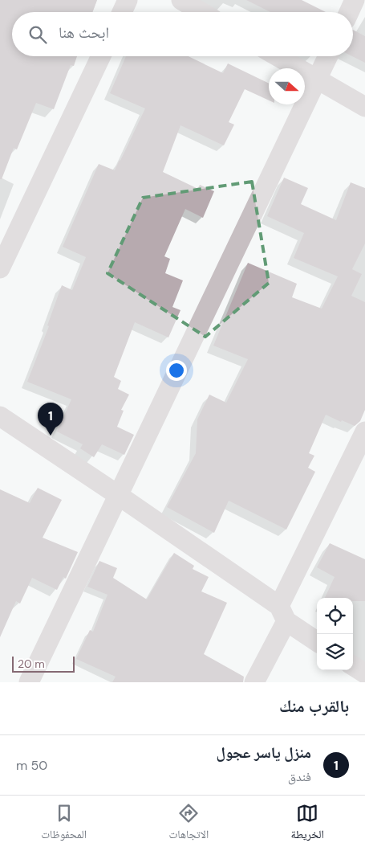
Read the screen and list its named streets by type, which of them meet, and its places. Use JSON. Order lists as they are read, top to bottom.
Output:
{
  "scale_bar": "20 m",
  "north": "right",
  "page": {
    "search": "ابحث هنا",
    "pins": "1",
    "scale": "20 m",
    "heading": "بالقرب منك",
    "list": [
      {
        "mark": "1",
        "name": "منزل ياسر عجول",
        "note": "فندق",
        "value": "50 m"
      }
    ],
    "nav": ["الخريطة", "الاتجاهات", "المحفوظات"]
  }
}
